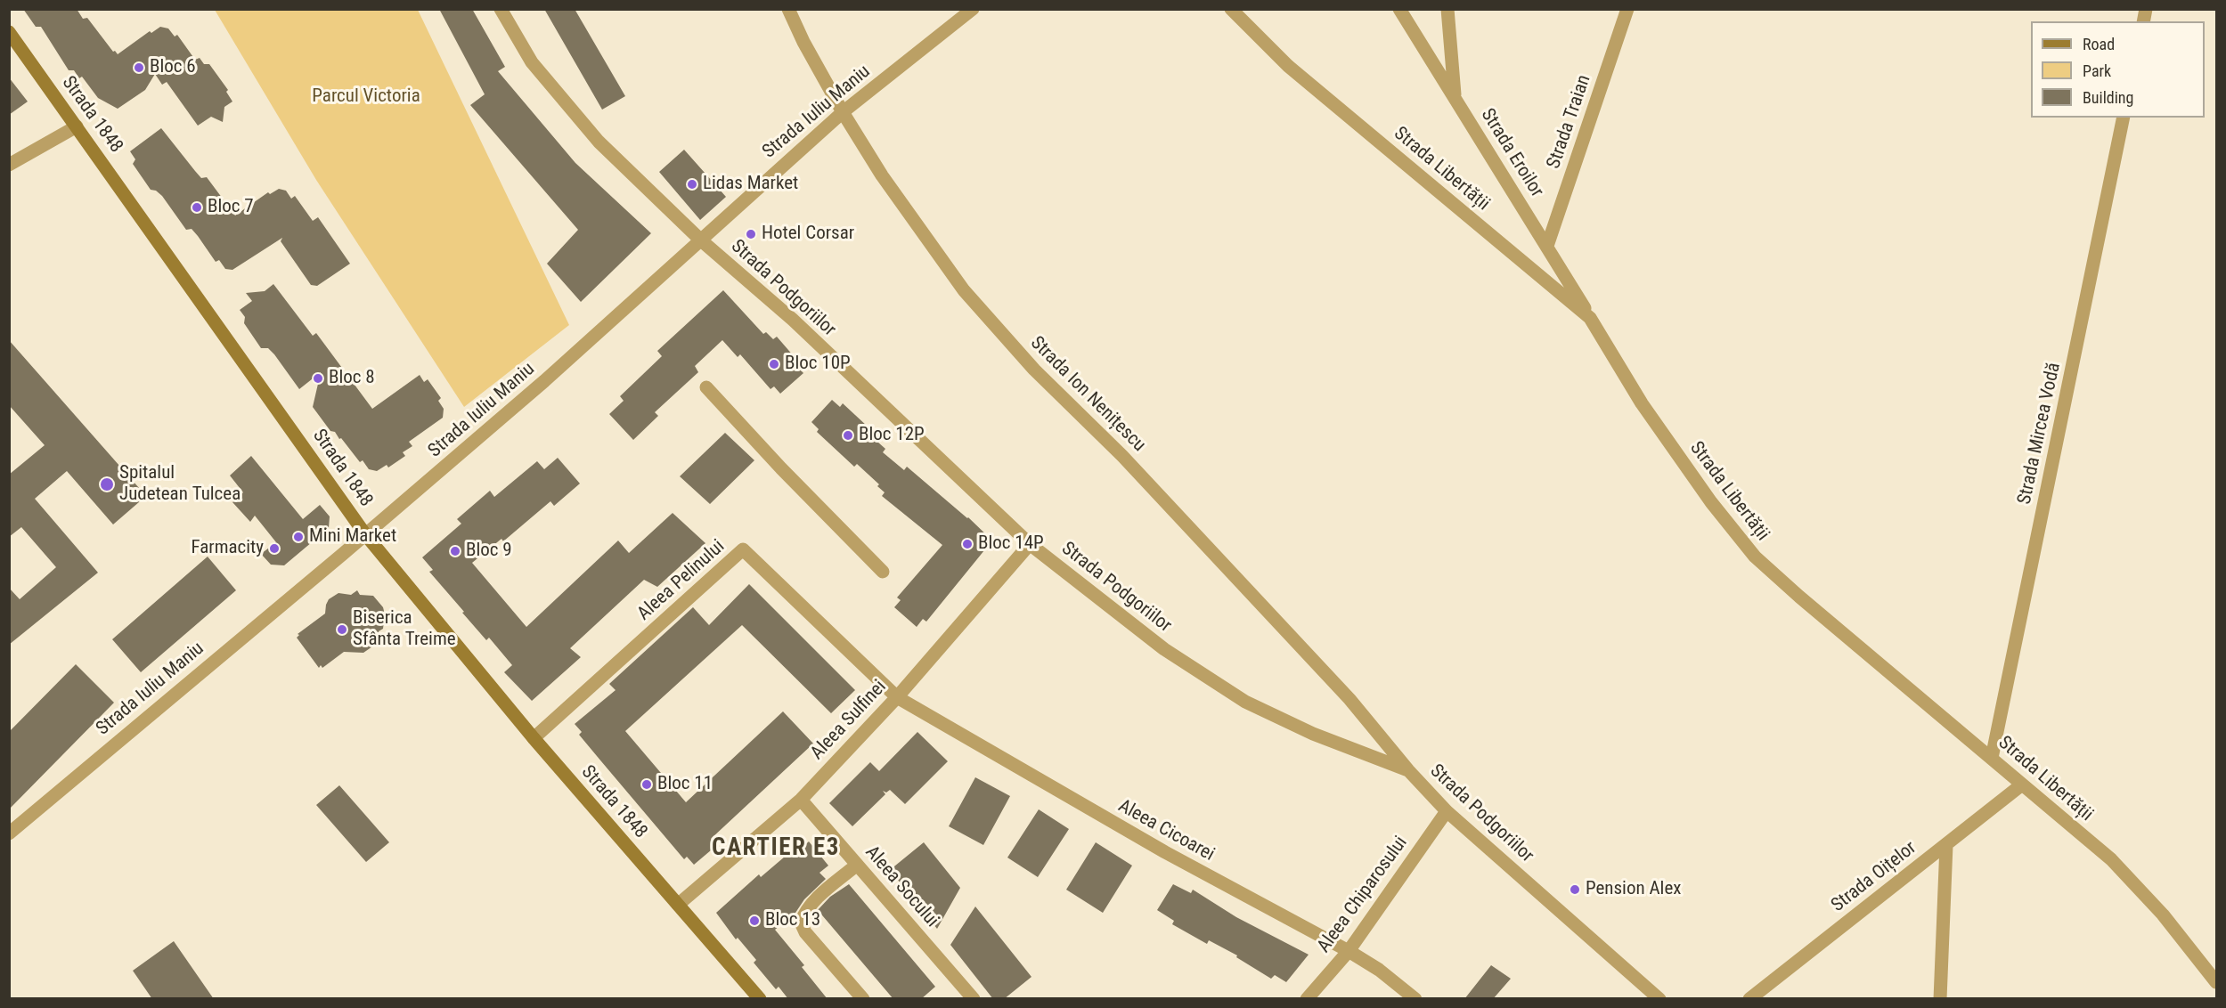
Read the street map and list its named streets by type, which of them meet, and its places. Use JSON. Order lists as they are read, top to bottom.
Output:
{
  "streets": {
    "main road": ["Strada 1848"],
    "street": [
      "Strada Iuliu Maniu",
      "Strada Traian",
      "Strada Eroilor",
      "Strada Libertății",
      "Strada Podgoriilor",
      "Strada Ion Nenițescu",
      "Strada Mircea Vodă",
      "Aleea Pelinului",
      "Aleea Sulfinei",
      "Aleea Cicoarei",
      "Strada Oițelor",
      "Aleea Socului",
      "Aleea Chiparosului"
    ]
  },
  "crossings": [
    ["Strada Iuliu Maniu", "Strada 1848"],
    ["Strada Iuliu Maniu", "Strada Podgoriilor"],
    ["Strada Iuliu Maniu", "Strada Ion Nenițescu"],
    ["Strada 1848", "Aleea Pelinului"],
    ["Strada 1848", "Aleea Sulfinei"],
    ["Strada Traian", "Strada Eroilor"],
    ["Strada Eroilor", "Strada Libertății"],
    ["Strada Libertății", "Strada Mircea Vodă"],
    ["Strada Libertății", "Strada Oițelor"],
    ["Strada Podgoriilor", "Strada Ion Nenițescu"],
    ["Strada Podgoriilor", "Aleea Sulfinei"],
    ["Strada Podgoriilor", "Aleea Chiparosului"],
    ["Aleea Pelinului", "Aleea Sulfinei"],
    ["Aleea Pelinului", "Aleea Cicoarei"],
    ["Aleea Sulfinei", "Aleea Cicoarei"],
    ["Aleea Sulfinei", "Aleea Socului"],
    ["Aleea Cicoarei", "Aleea Chiparosului"]
  ],
  "districts": ["CARTIER E3"],
  "parks": ["Parcul Victoria"],
  "places": [
    "Bloc 6",
    "Lidas Market",
    "Bloc 7",
    "Hotel Corsar",
    "Bloc 10P",
    "Bloc 8",
    "Bloc 12P",
    "Spitalul Judetean Tulcea",
    "Mini Market",
    "Bloc 14P",
    "Farmacity",
    "Bloc 9",
    "Biserica Sfânta Treime",
    "Bloc 11",
    "Pension Alex",
    "Bloc 13"
  ],
  "legend": ["Road", "Park", "Building"]
}
